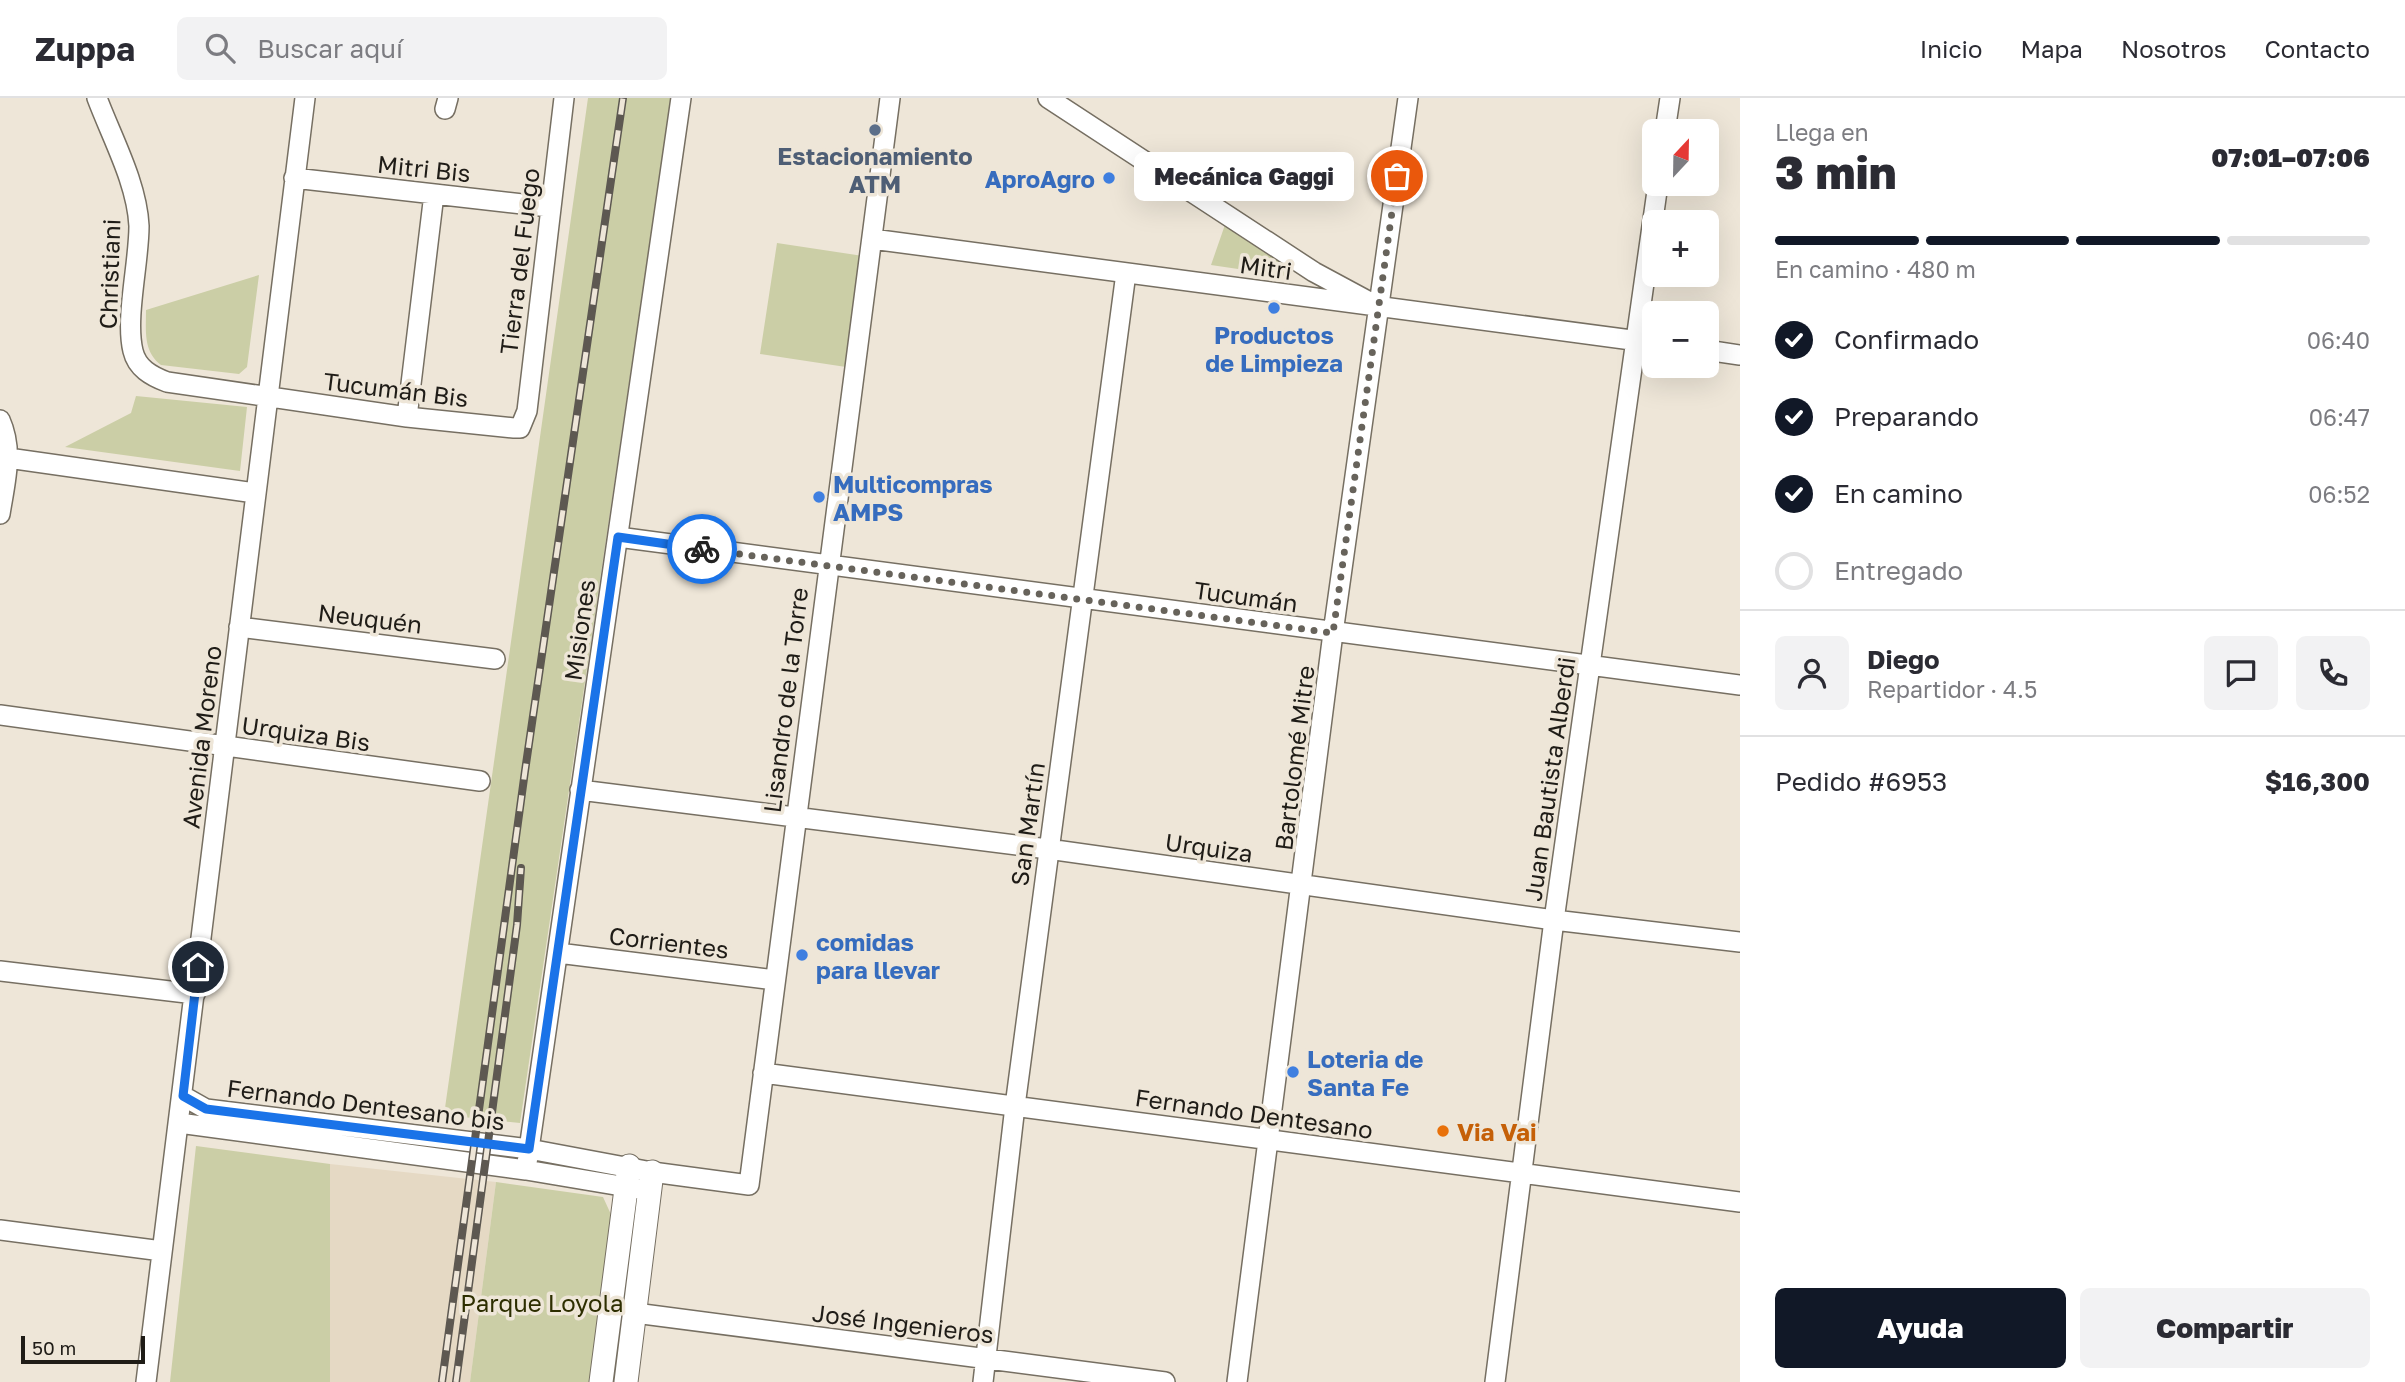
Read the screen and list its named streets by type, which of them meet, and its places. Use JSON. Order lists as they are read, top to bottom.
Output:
{
  "streets": {
    "street": [
      "Mitri Bis",
      "Tierra del Fuego",
      "Mitri",
      "Christiani",
      "Tucumán Bis",
      "Tucumán",
      "Neuquén",
      "Misiones",
      "Lisandro de la Torre",
      "Urquiza Bis",
      "Avenida Moreno",
      "Bartolomé Mitre",
      "Juan Bautista Alberdi",
      "San Martín",
      "Urquiza",
      "Corrientes",
      "Fernando Dentesano bis",
      "Fernando Dentesano",
      "José Ingenieros"
    ]
  },
  "crossings": [
    ["Mitri Bis", "Tierra del Fuego"],
    ["Mitri Bis", "Avenida Moreno"],
    ["Tierra del Fuego", "Tucumán Bis"],
    ["Mitri", "Lisandro de la Torre"],
    ["Mitri", "Bartolomé Mitre"],
    ["Mitri", "San Martín"],
    ["Christiani", "Tucumán Bis"],
    ["Christiani", "Avenida Moreno"],
    ["Tucumán Bis", "Avenida Moreno"],
    ["Tucumán", "Lisandro de la Torre"],
    ["Tucumán", "Bartolomé Mitre"],
    ["Tucumán", "Juan Bautista Alberdi"],
    ["Tucumán", "San Martín"],
    ["Neuquén", "Avenida Moreno"],
    ["Misiones", "Corrientes"],
    ["Misiones", "Fernando Dentesano bis"],
    ["Lisandro de la Torre", "Urquiza"],
    ["Lisandro de la Torre", "Corrientes"],
    ["Lisandro de la Torre", "Fernando Dentesano bis"],
    ["Lisandro de la Torre", "Fernando Dentesano"],
    ["Urquiza Bis", "Avenida Moreno"],
    ["Avenida Moreno", "Fernando Dentesano bis"],
    ["Bartolomé Mitre", "Urquiza"],
    ["Bartolomé Mitre", "Fernando Dentesano"],
    ["Juan Bautista Alberdi", "Urquiza"],
    ["Juan Bautista Alberdi", "Fernando Dentesano"],
    ["San Martín", "Urquiza"],
    ["San Martín", "Fernando Dentesano"],
    ["San Martín", "José Ingenieros"]
  ],
  "parks": ["Parque Loyola"],
  "places": [
    "Estacionamiento ATM",
    "Mecánica Gaggi",
    "AproAgro",
    "Productos de Limpieza",
    "Multicompras AMPS",
    "comidas para llevar",
    "Loteria de Santa Fe",
    "Via Vai"
  ],
  "scale_bar": "50 m",
  "north": "top",
  "page": {
    "header": "Zuppa",
    "search": "Buscar aquí",
    "nav": [
      "Inicio",
      "Mapa",
      "Nosotros",
      "Contacto"
    ],
    "heading": ["3 min", "Llega en", "07:01–07:06"],
    "panel": [
      "Diego",
      "Repartidor · 4.5",
      "Pedido #6953",
      "$16,300"
    ],
    "map_buttons": ["+", "−"],
    "bubble": "Mecánica Gaggi",
    "bar": "En camino · 480 m",
    "list": [
      ["Confirmado", "06:40"],
      ["Preparando", "06:47"],
      ["En camino", "06:52"],
      "Entregado"
    ],
    "buttons": ["Ayuda", "Compartir"],
    "scale": "50 m"
  }
}
